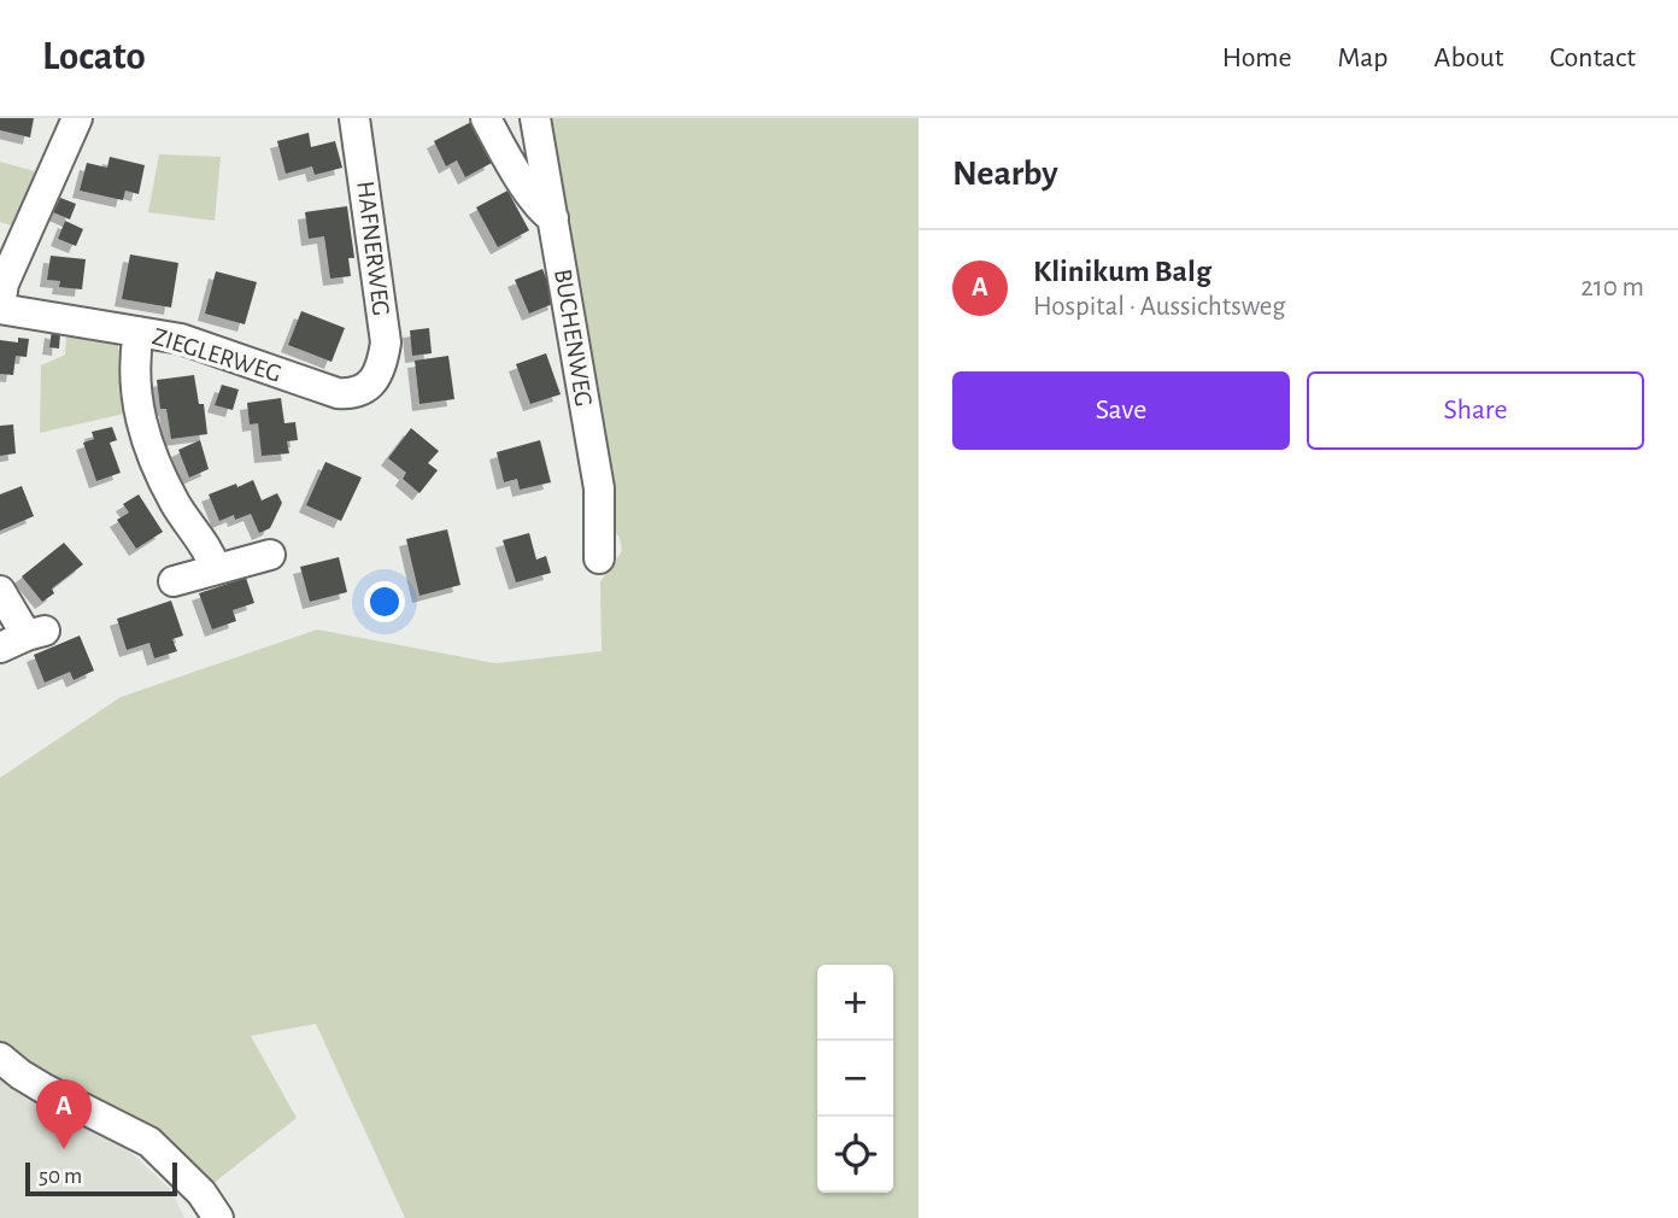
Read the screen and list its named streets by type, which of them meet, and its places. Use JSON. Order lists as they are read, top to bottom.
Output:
{
  "streets": {
    "street": ["HAFNERWEG", "BUCHENWEG", "ZIEGLERWEG"]
  },
  "crossings": [
    ["HAFNERWEG", "ZIEGLERWEG"]
  ],
  "scale_bar": "50 m",
  "page": {
    "header": "Locato",
    "nav": [
      "Home",
      "Map",
      "About",
      "Contact"
    ],
    "heading": "Nearby",
    "list": [
      {
        "mark": "A",
        "name": "Klinikum Balg",
        "note": "Hospital · Aussichtsweg",
        "value": "210 m"
      }
    ],
    "buttons": ["Save", "Share"],
    "map_buttons": ["+", "−"],
    "pins": "A",
    "scale": "50 m"
  }
}
